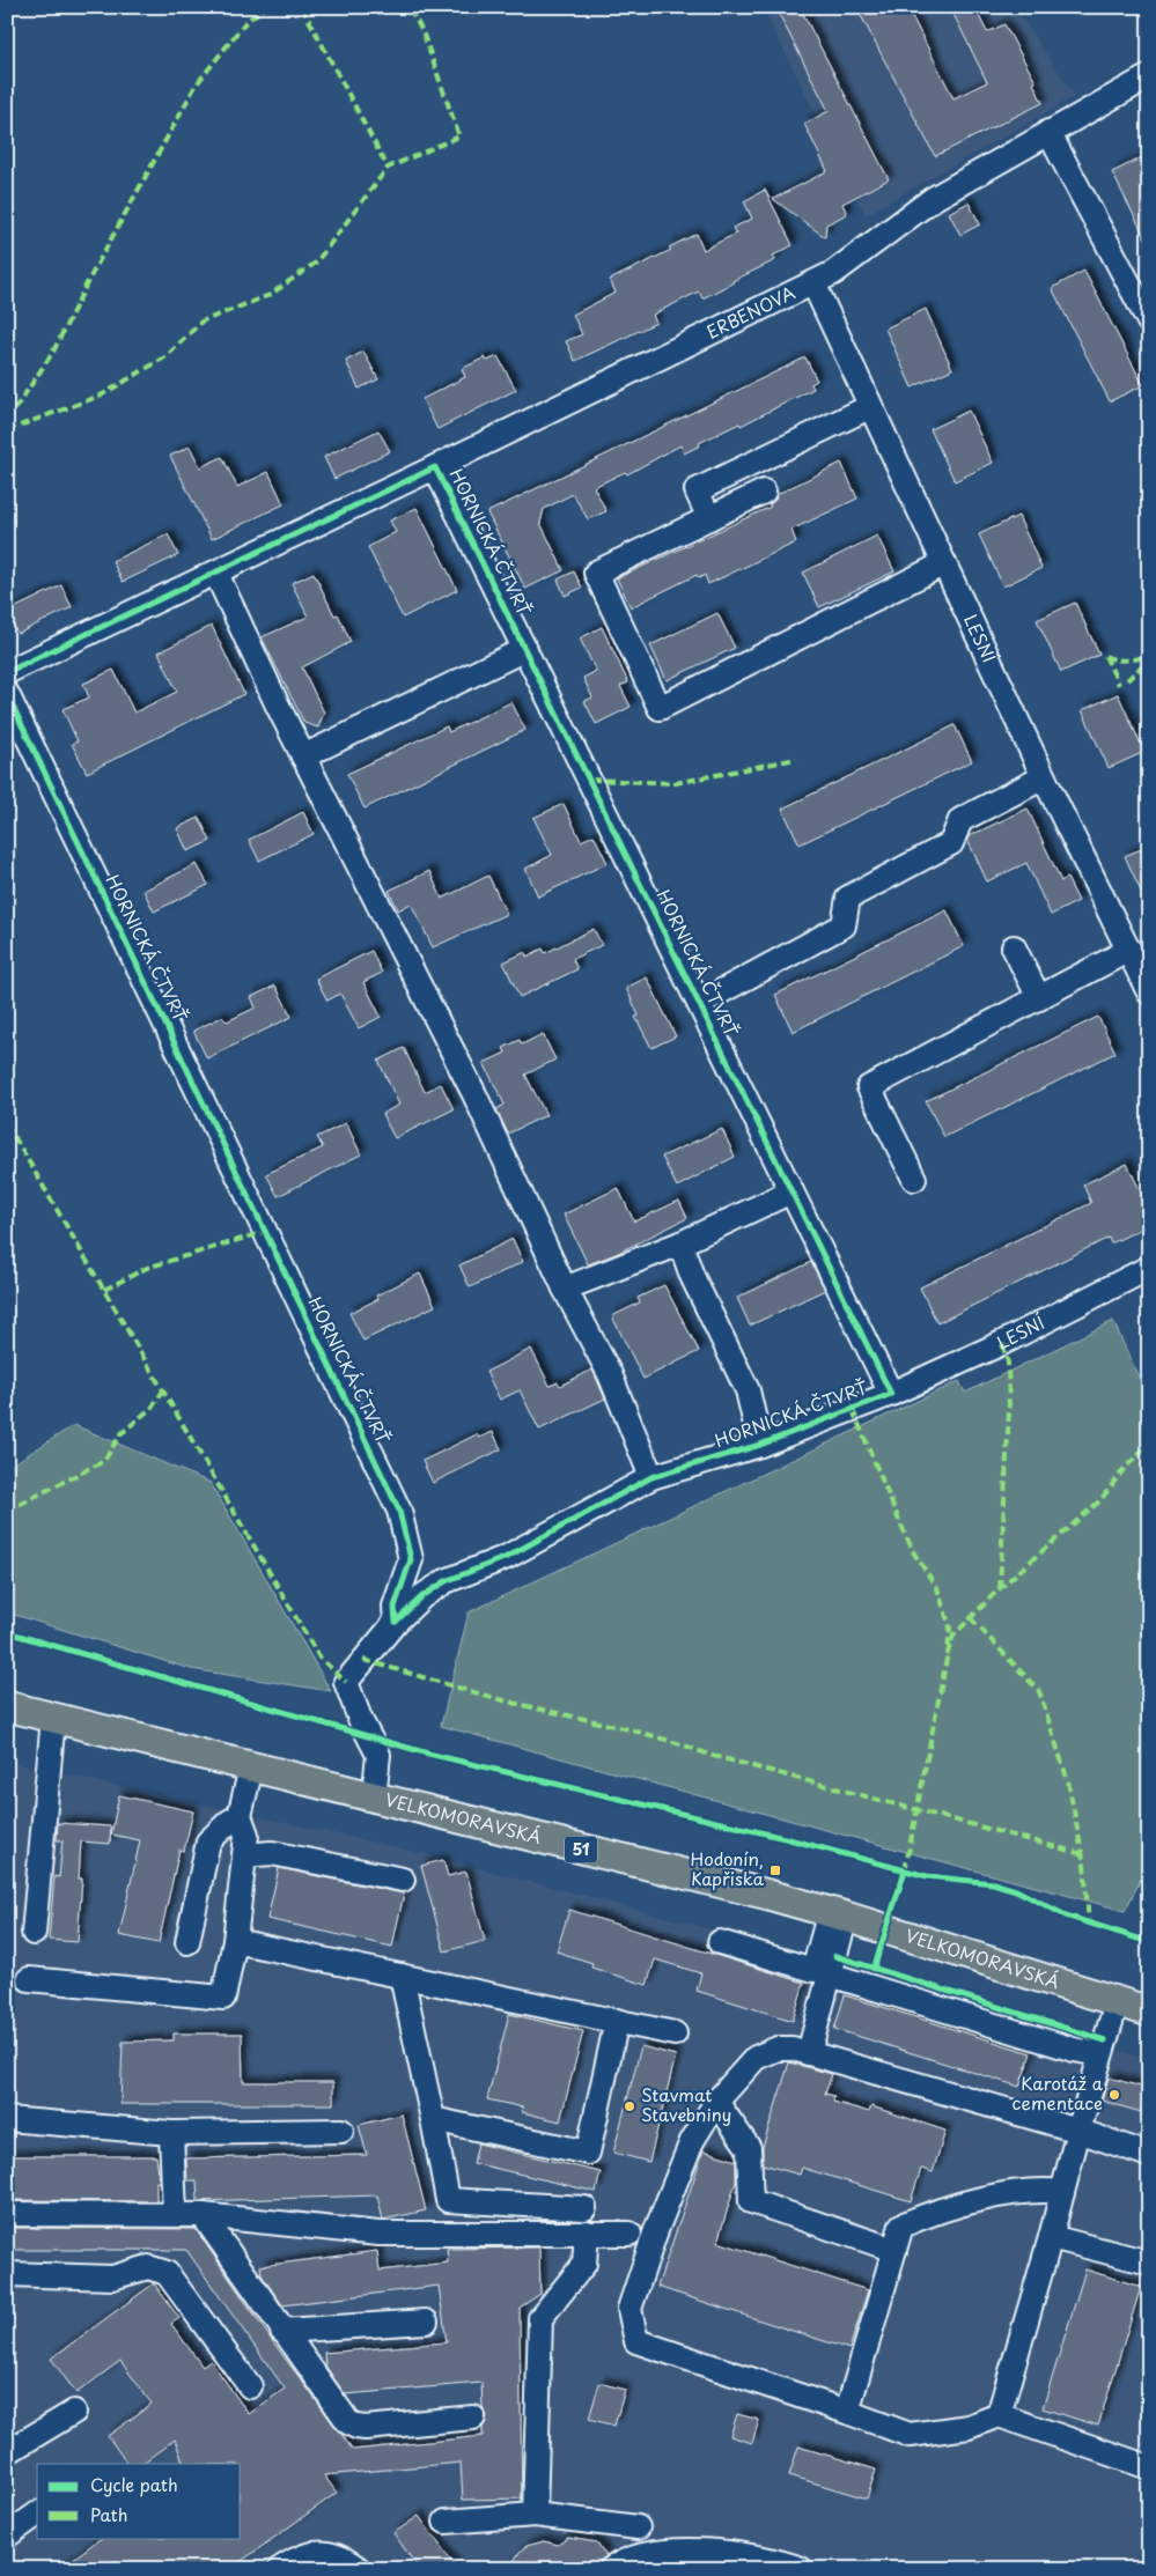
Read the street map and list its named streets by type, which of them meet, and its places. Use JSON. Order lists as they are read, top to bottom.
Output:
{
  "streets": {
    "main road": ["VELKOMORAVSKÁ", "51"],
    "street": ["ERBENOVA", "HORNICKÁ ČTVRŤ", "LESNÍ"]
  },
  "crossings": [
    ["ERBENOVA", "HORNICKÁ ČTVRŤ"],
    ["ERBENOVA", "LESNÍ"],
    ["HORNICKÁ ČTVRŤ", "LESNÍ"],
    ["HORNICKÁ ČTVRŤ", "VELKOMORAVSKÁ"]
  ],
  "places": {
    "transit": ["Hodonín, Kapřiska"],
    "other": ["Karotáž a cementace", "Stavmat Stavebniny"]
  },
  "legend": ["Cycle path", "Path"]
}
